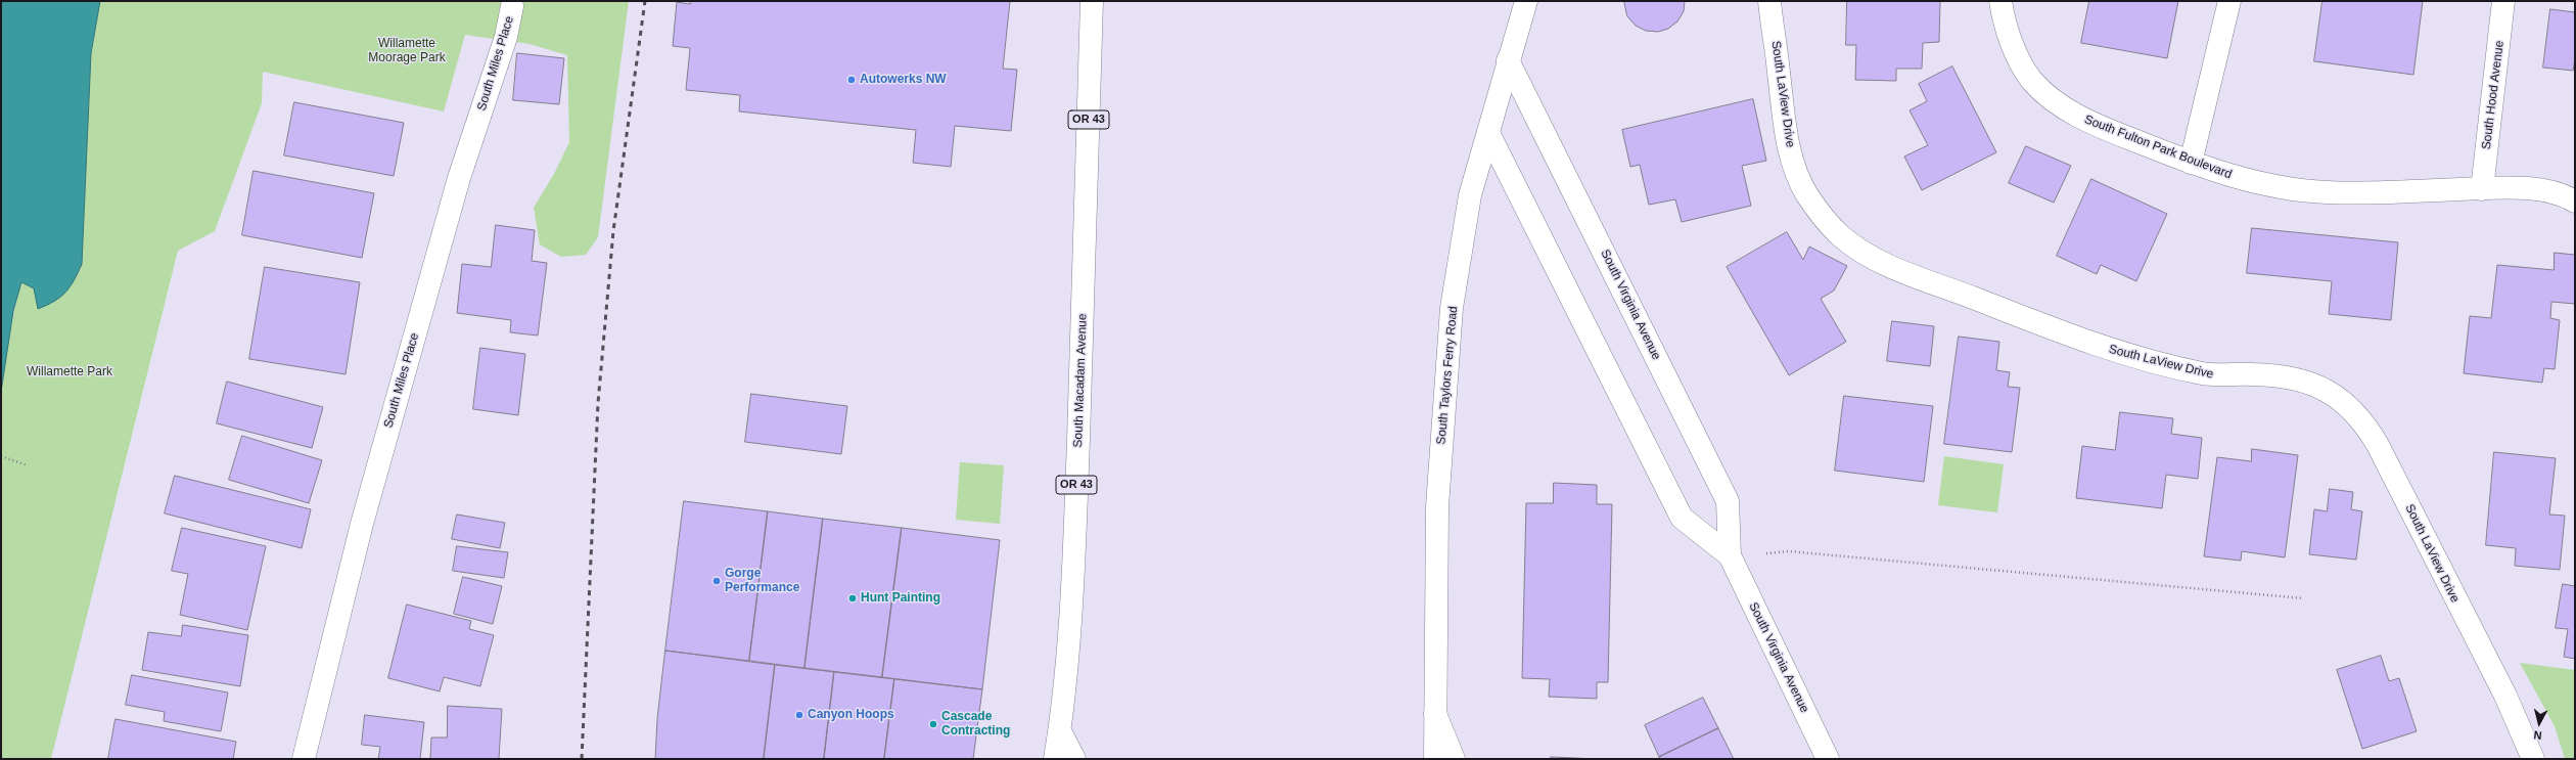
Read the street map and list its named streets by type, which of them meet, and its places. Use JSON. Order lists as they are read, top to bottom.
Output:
{
  "streets": {
    "street": [
      "South Miles Place",
      "South LaView Drive",
      "South Hood Avenue",
      "OR 43",
      "South Fulton Park Boulevard",
      "South Virginia Avenue",
      "South Taylors Ferry Road",
      "South Macadam Avenue"
    ]
  },
  "crossings": [
    ["South Hood Avenue", "South Fulton Park Boulevard"],
    ["South Virginia Avenue", "South Taylors Ferry Road"]
  ],
  "parks": ["Willamette Moorage Park", "Willamette Park"],
  "places": [
    "Autowerks NW",
    "Gorge Performance",
    "Hunt Painting",
    "Canyon Hoops",
    "Cascade Contracting"
  ],
  "north": "bottom"
}
